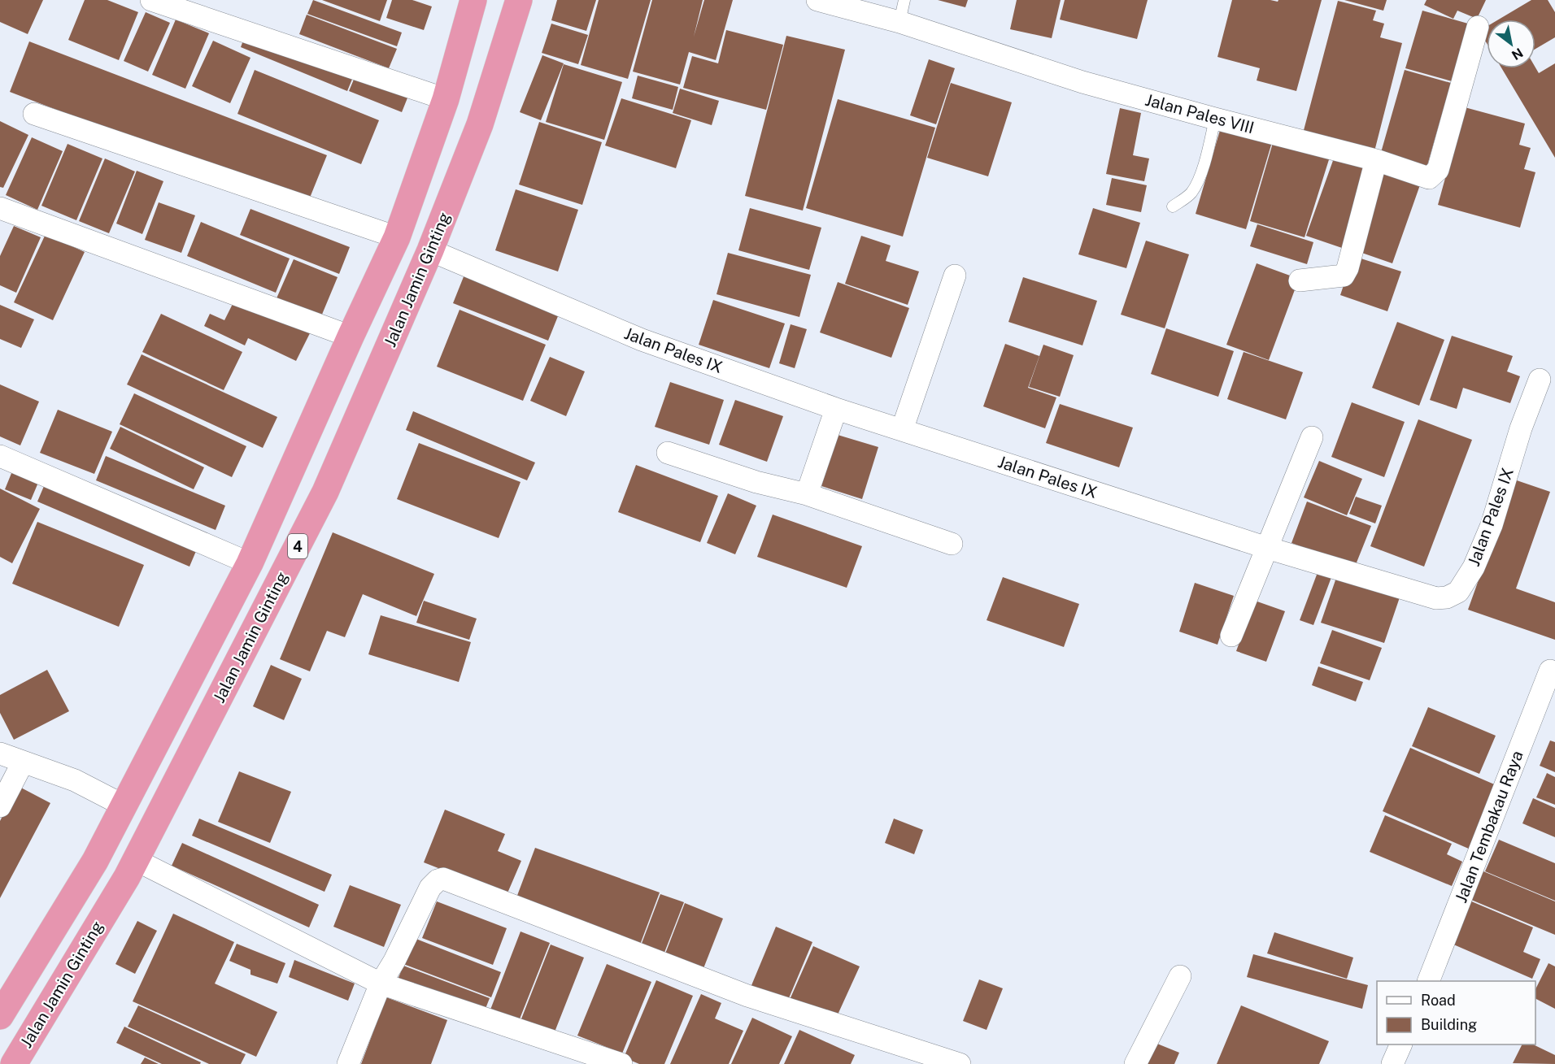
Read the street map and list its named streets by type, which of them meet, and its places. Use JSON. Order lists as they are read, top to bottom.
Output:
{
  "streets": {
    "highway": ["Jalan Jamin Ginting", "4"],
    "street": ["Jalan Pales VIII", "Jalan Pales IX", "Jalan Tembakau Raya"]
  },
  "crossings": [
    ["Jalan Jamin Ginting", "Jalan Pales IX"]
  ],
  "legend": ["Road", "Building"],
  "north": "bottom right"
}
